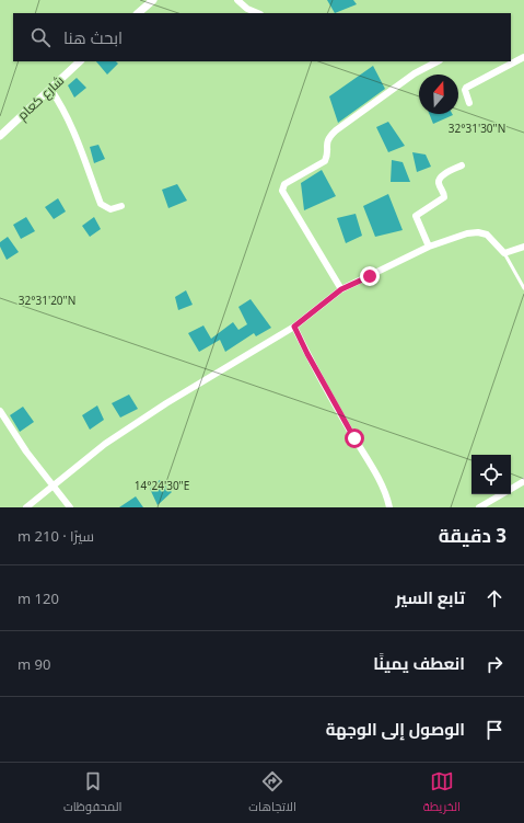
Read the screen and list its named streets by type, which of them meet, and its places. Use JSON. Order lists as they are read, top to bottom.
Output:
{
  "streets": {
    "street": ["شارع كعام"]
  },
  "north": "top",
  "page": {
    "search": "ابحث هنا",
    "heading": ["3 دقيقة", "سيرًا · 210 m"],
    "list": [
      ["تابع السير", "120 m"],
      ["انعطف يمينًا", "90 m"],
      "الوصول إلى الوجهة"
    ],
    "nav": ["الخريطة", "الاتجاهات", "المحفوظات"]
  },
  "coordinates": ["32°31'30\"N", "32°31'20\"N", "14°24'30\"E"]
}
